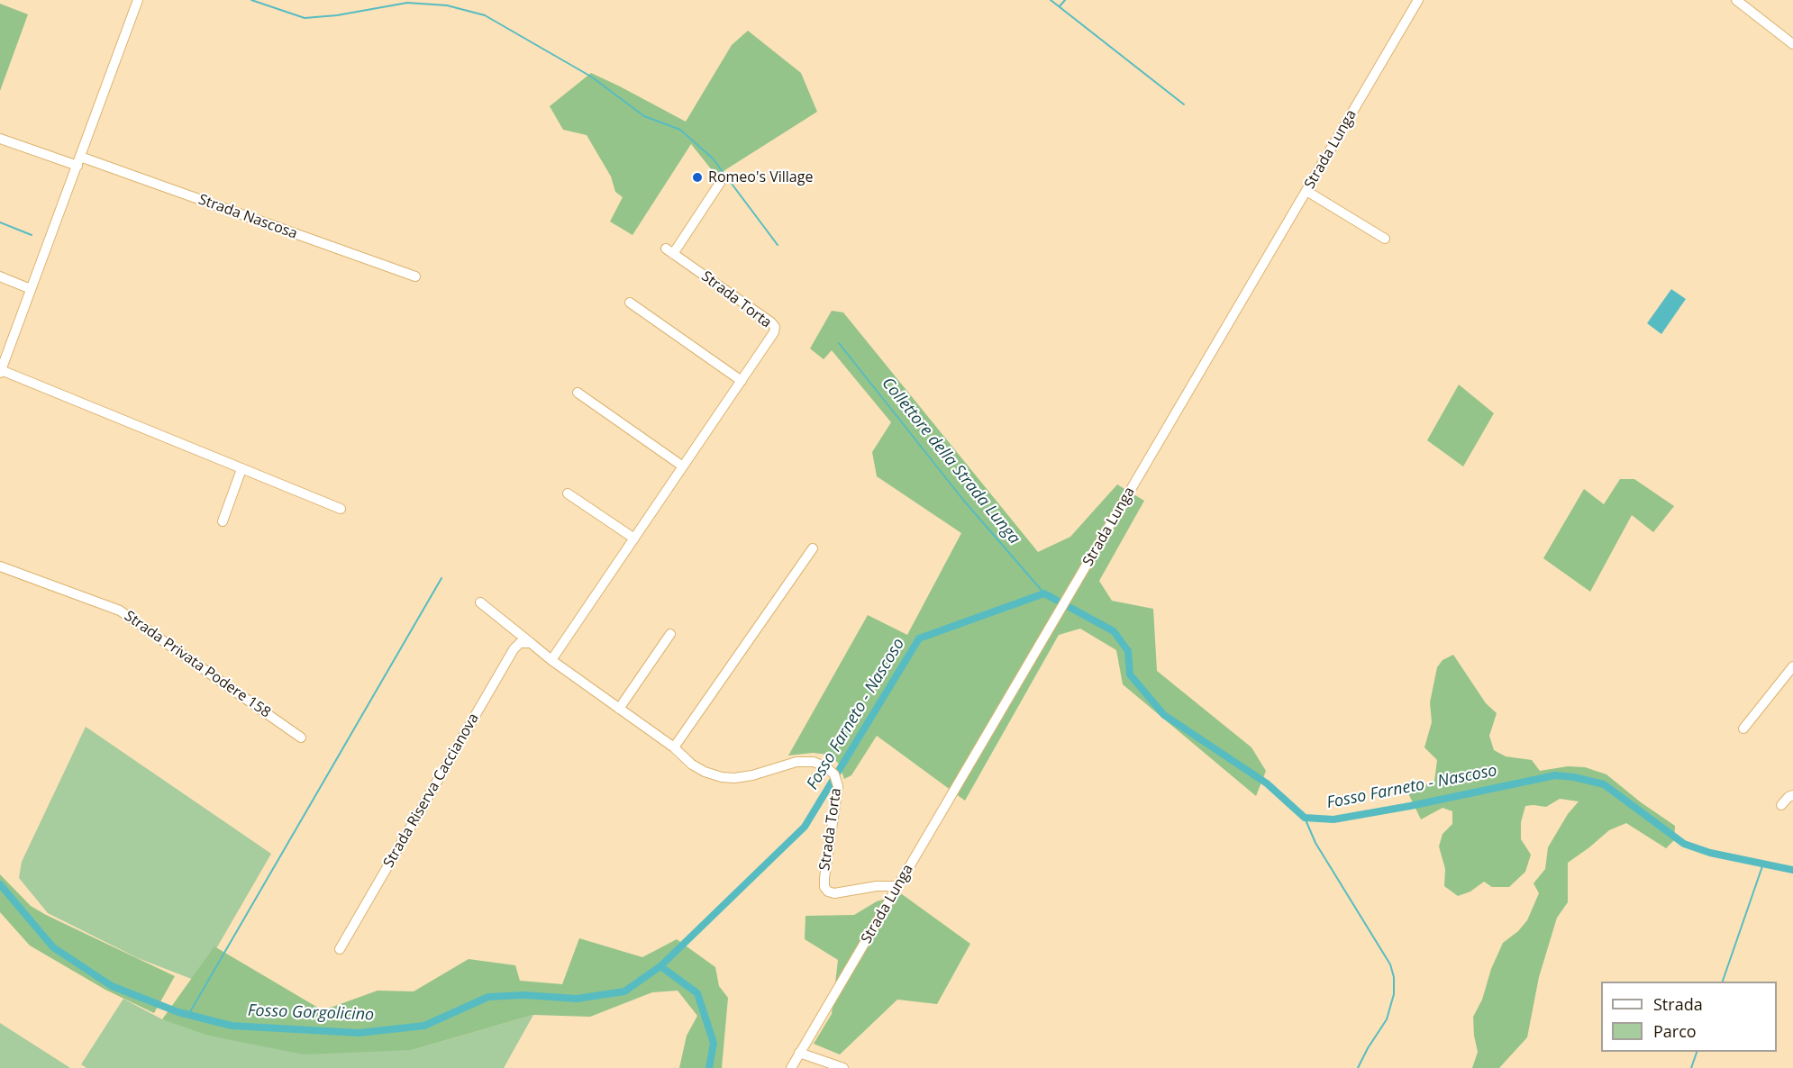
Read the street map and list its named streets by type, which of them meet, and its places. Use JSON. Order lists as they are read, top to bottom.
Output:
{
  "streets": {
    "street": [
      "Strada Lunga",
      "Strada Nascosa",
      "Strada Torta",
      "Strada Privata Podere 158",
      "Strada Riserva Caccianova"
    ]
  },
  "crossings": [
    ["Strada Lunga", "Strada Torta"]
  ],
  "water": ["Collettore della Strada Lunga", "Fosso Farneto - Nascoso", "Fosso Gorgolicino"],
  "places": ["Romeo's Village"],
  "legend": ["Strada", "Parco"]
}
